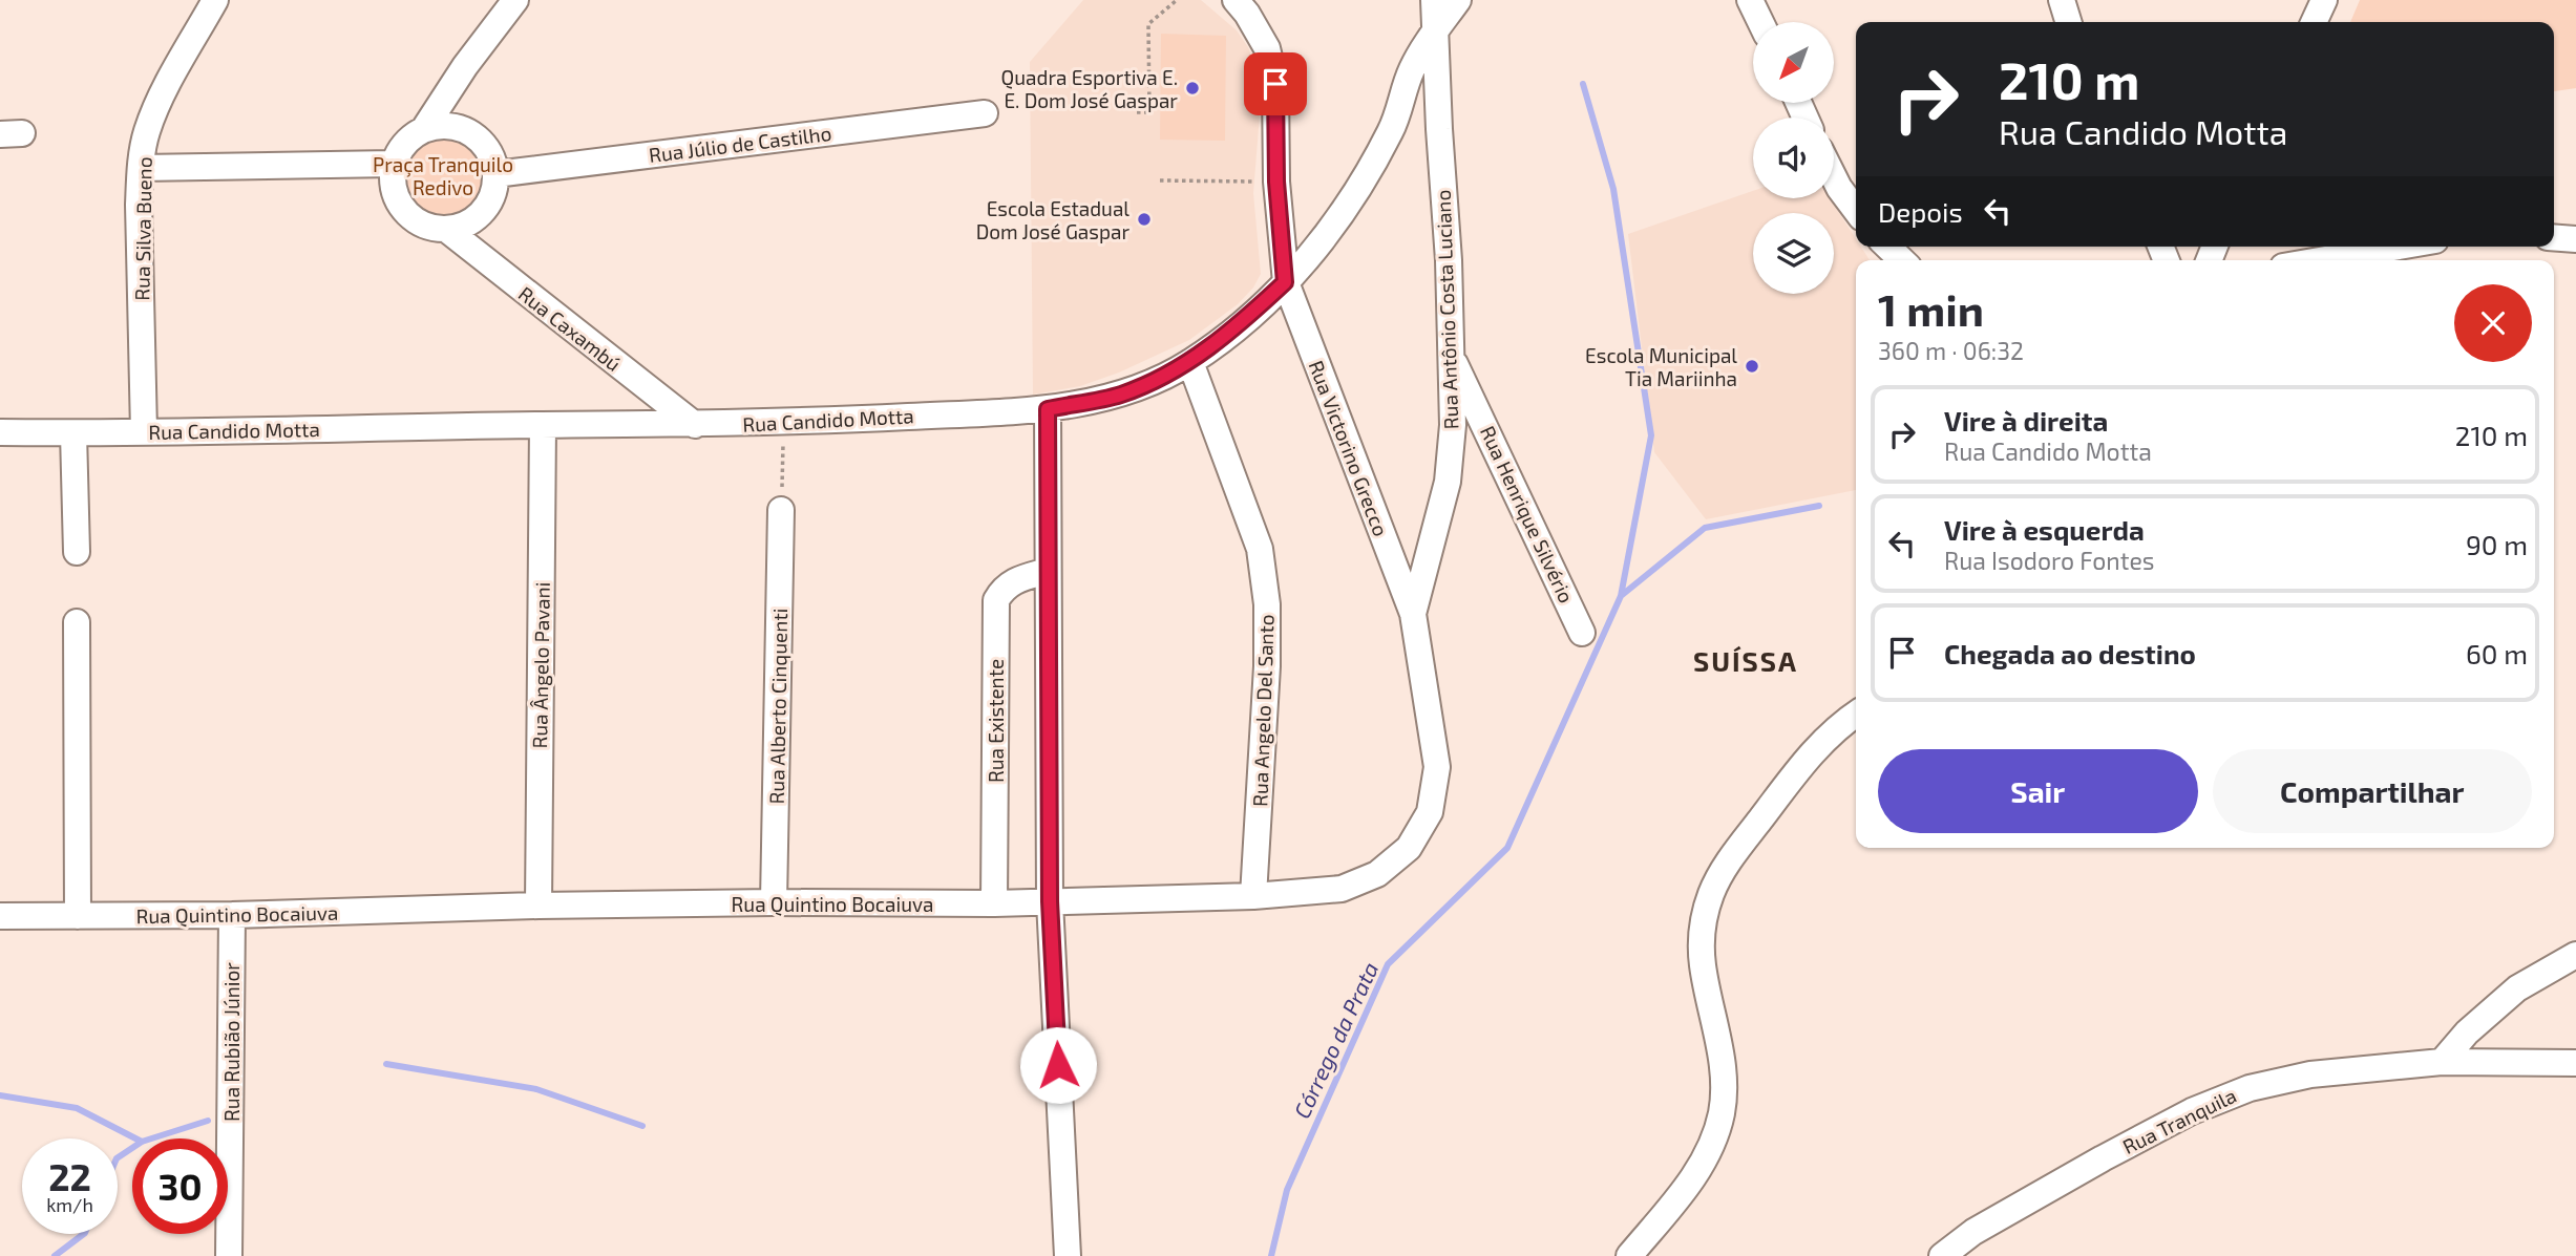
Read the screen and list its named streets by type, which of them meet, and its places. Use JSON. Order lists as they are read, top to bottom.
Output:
{
  "streets": {
    "street": [
      "Rua Júlio de Castilho",
      "Rua Silva Bueno",
      "Rua Antônio Costa Luciano",
      "Rua Caxambú",
      "Rua Candido Motta",
      "Rua Victorino Grecco",
      "Rua Henrique Silvério",
      "Rua Ângelo Pavani",
      "Rua Alberto Cinquenti",
      "Rua Angelo Del Santo",
      "Rua Existente",
      "Rua Quintino Bocaiuva",
      "Rua Rubião Júnior",
      "Rua Tranquila"
    ]
  },
  "crossings": [
    ["Rua Júlio de Castilho", "Rua Caxambú"],
    ["Rua Silva Bueno", "Rua Candido Motta"],
    ["Rua Antônio Costa Luciano", "Rua Candido Motta"],
    ["Rua Antônio Costa Luciano", "Rua Victorino Grecco"],
    ["Rua Antônio Costa Luciano", "Rua Henrique Silvério"],
    ["Rua Antônio Costa Luciano", "Rua Quintino Bocaiuva"],
    ["Rua Caxambú", "Rua Candido Motta"],
    ["Rua Candido Motta", "Rua Victorino Grecco"],
    ["Rua Candido Motta", "Rua Ângelo Pavani"],
    ["Rua Candido Motta", "Rua Angelo Del Santo"],
    ["Rua Victorino Grecco", "Rua Quintino Bocaiuva"],
    ["Rua Ângelo Pavani", "Rua Quintino Bocaiuva"],
    ["Rua Alberto Cinquenti", "Rua Quintino Bocaiuva"],
    ["Rua Angelo Del Santo", "Rua Quintino Bocaiuva"],
    ["Rua Existente", "Rua Quintino Bocaiuva"],
    ["Rua Quintino Bocaiuva", "Rua Rubião Júnior"]
  ],
  "districts": ["SUÍSSA"],
  "water": ["Córrego da Prata"],
  "parks": ["Praça Tranquilo Redivo"],
  "places": ["Quadra Esportiva E. E. Dom José Gaspar", "Escola Estadual Dom José Gaspar", "Escola Municipal Tia Mariinha"],
  "north": "bottom left",
  "page": {
    "turn": ["210 m", "Rua Candido Motta"],
    "then": "Depois",
    "heading": ["1 min", "360 m · 06:32"],
    "list": [
      {
        "name": "Vire à direita",
        "note": "Rua Candido Motta",
        "value": "210 m"
      },
      {
        "name": "Vire à esquerda",
        "note": "Rua Isodoro Fontes",
        "value": "90 m"
      },
      {
        "name": "Chegada ao destino",
        "value": "60 m"
      }
    ],
    "buttons": ["Sair", "Compartilhar"],
    "speed": "22 km/h",
    "limit": "30"
  }
}
